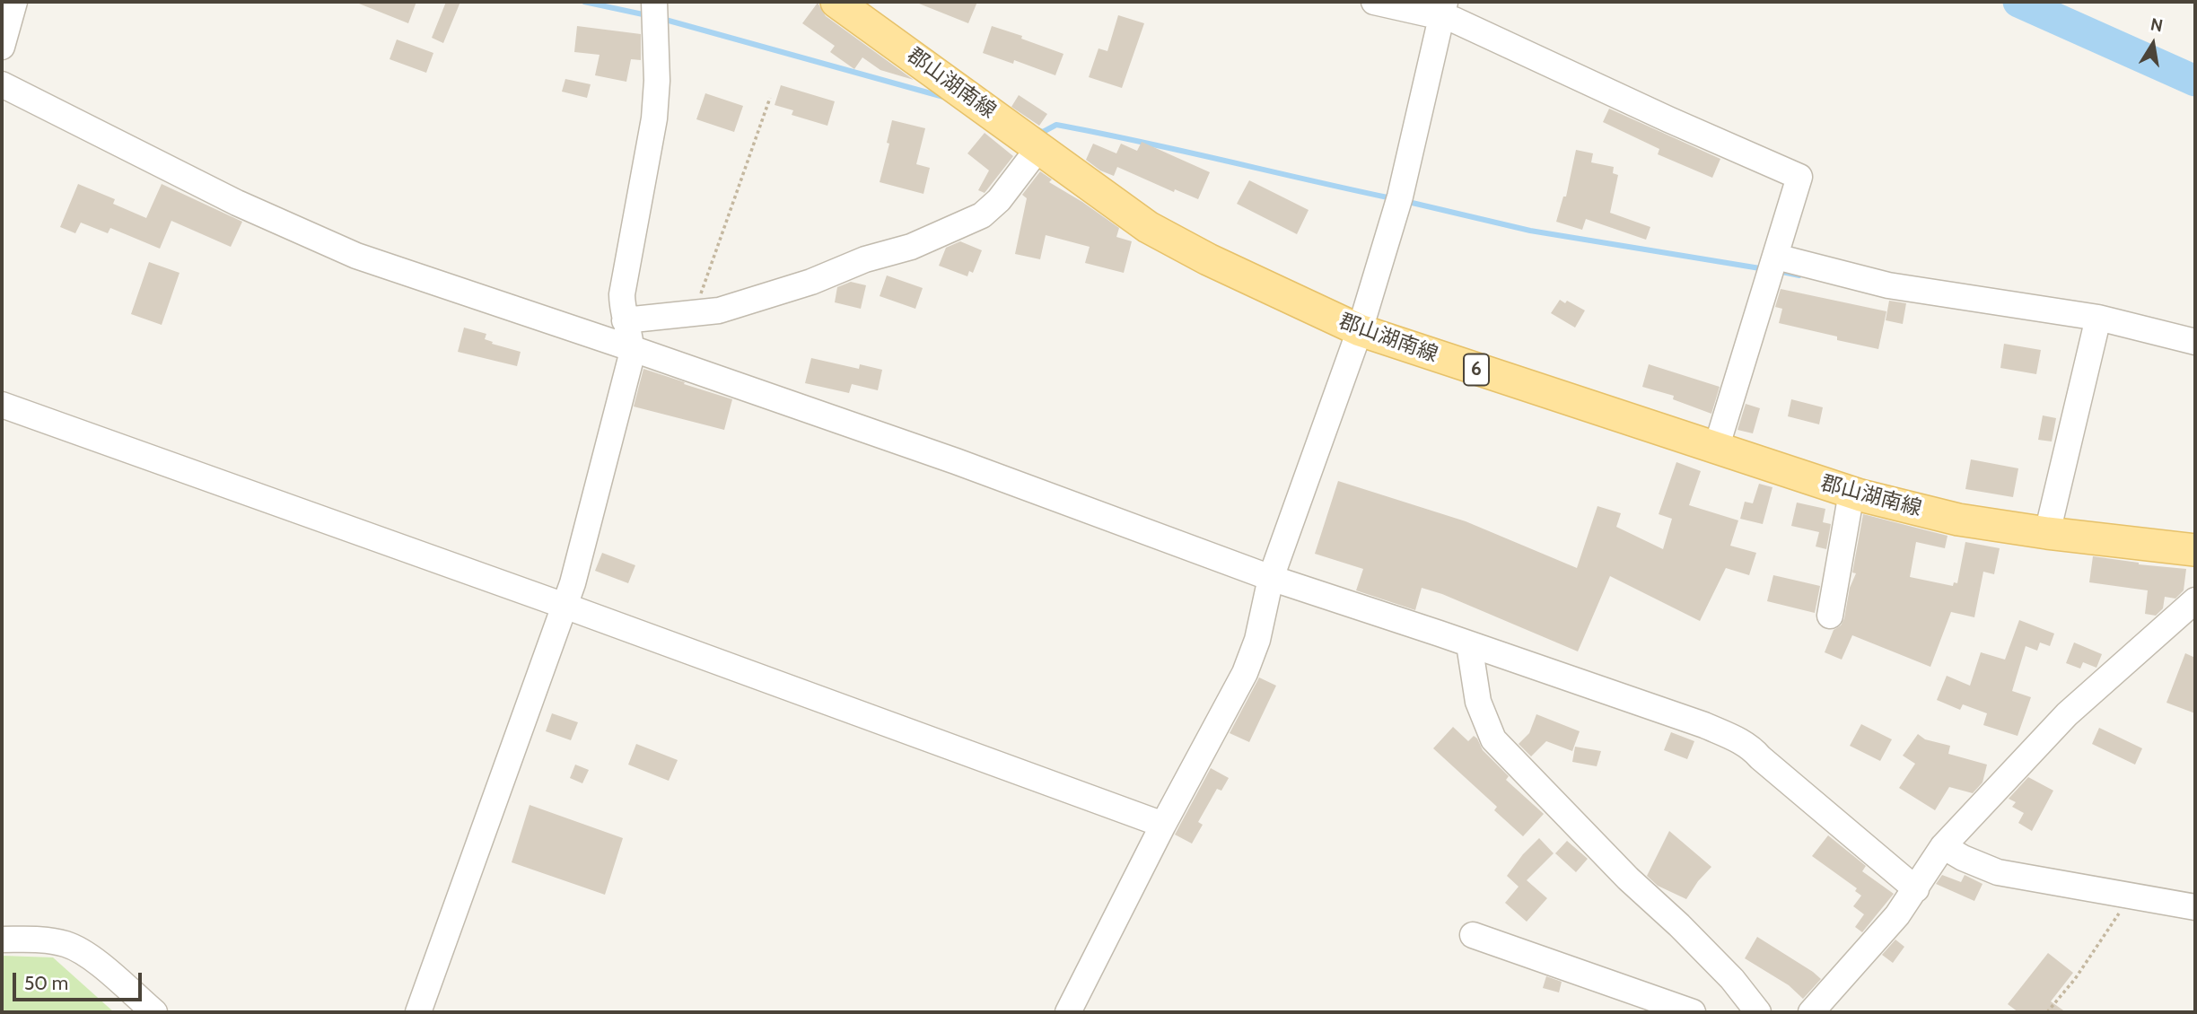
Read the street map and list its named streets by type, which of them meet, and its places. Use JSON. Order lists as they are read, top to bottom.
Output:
{
  "streets": {
    "main road": ["郡山湖南線", "6"]
  },
  "scale_bar": "50 m",
  "north": "top"
}
